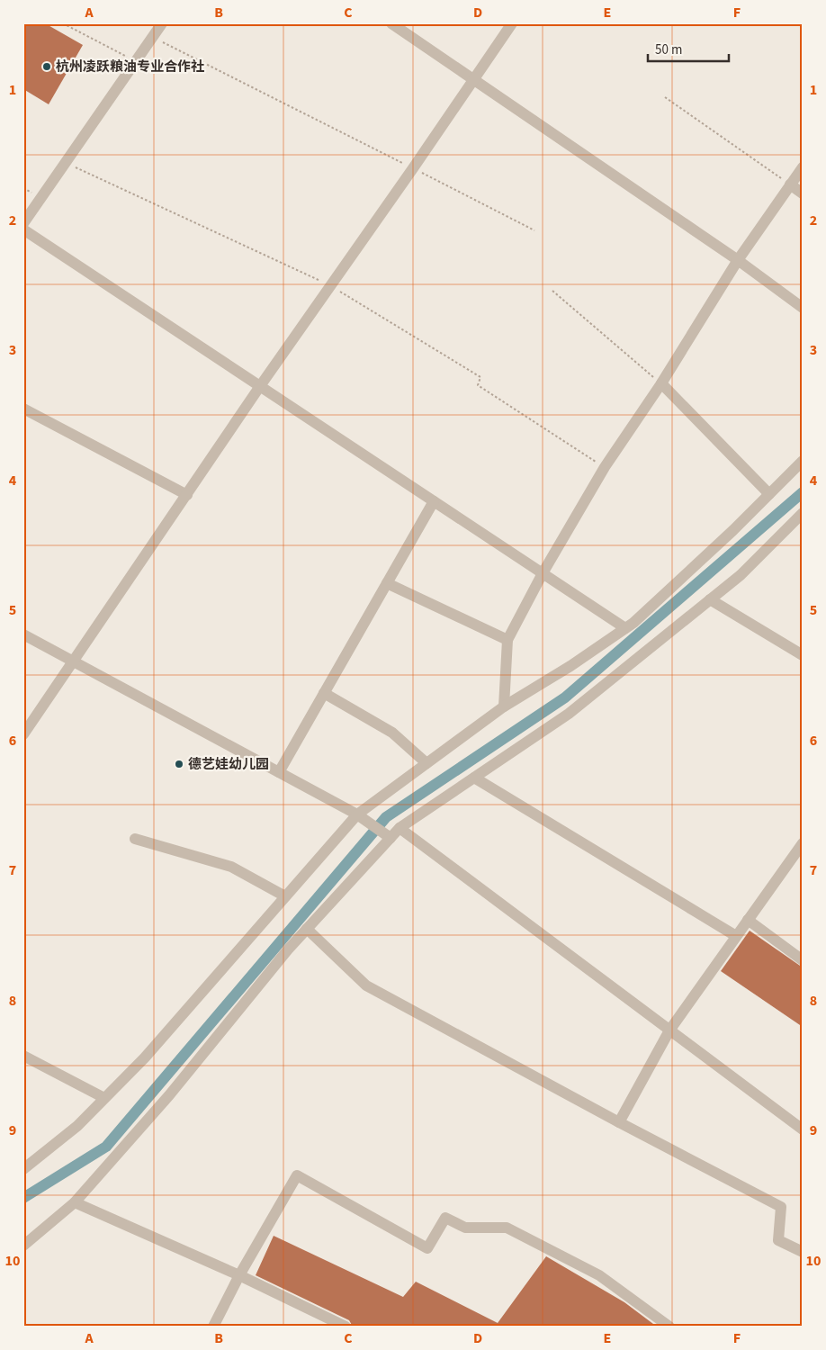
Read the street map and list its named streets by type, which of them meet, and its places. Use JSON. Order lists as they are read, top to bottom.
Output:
{
  "places": ["杭州凌跃粮油专业合作社", "德艺娃幼儿园"],
  "scale_bar": "50 m",
  "grid": {
    "columns": [
      "A",
      "B",
      "C",
      "D",
      "E",
      "F"
    ],
    "rows": [
      "1",
      "2",
      "3",
      "4",
      "5",
      "6",
      "7",
      "8",
      "9",
      "10"
    ]
  }
}
